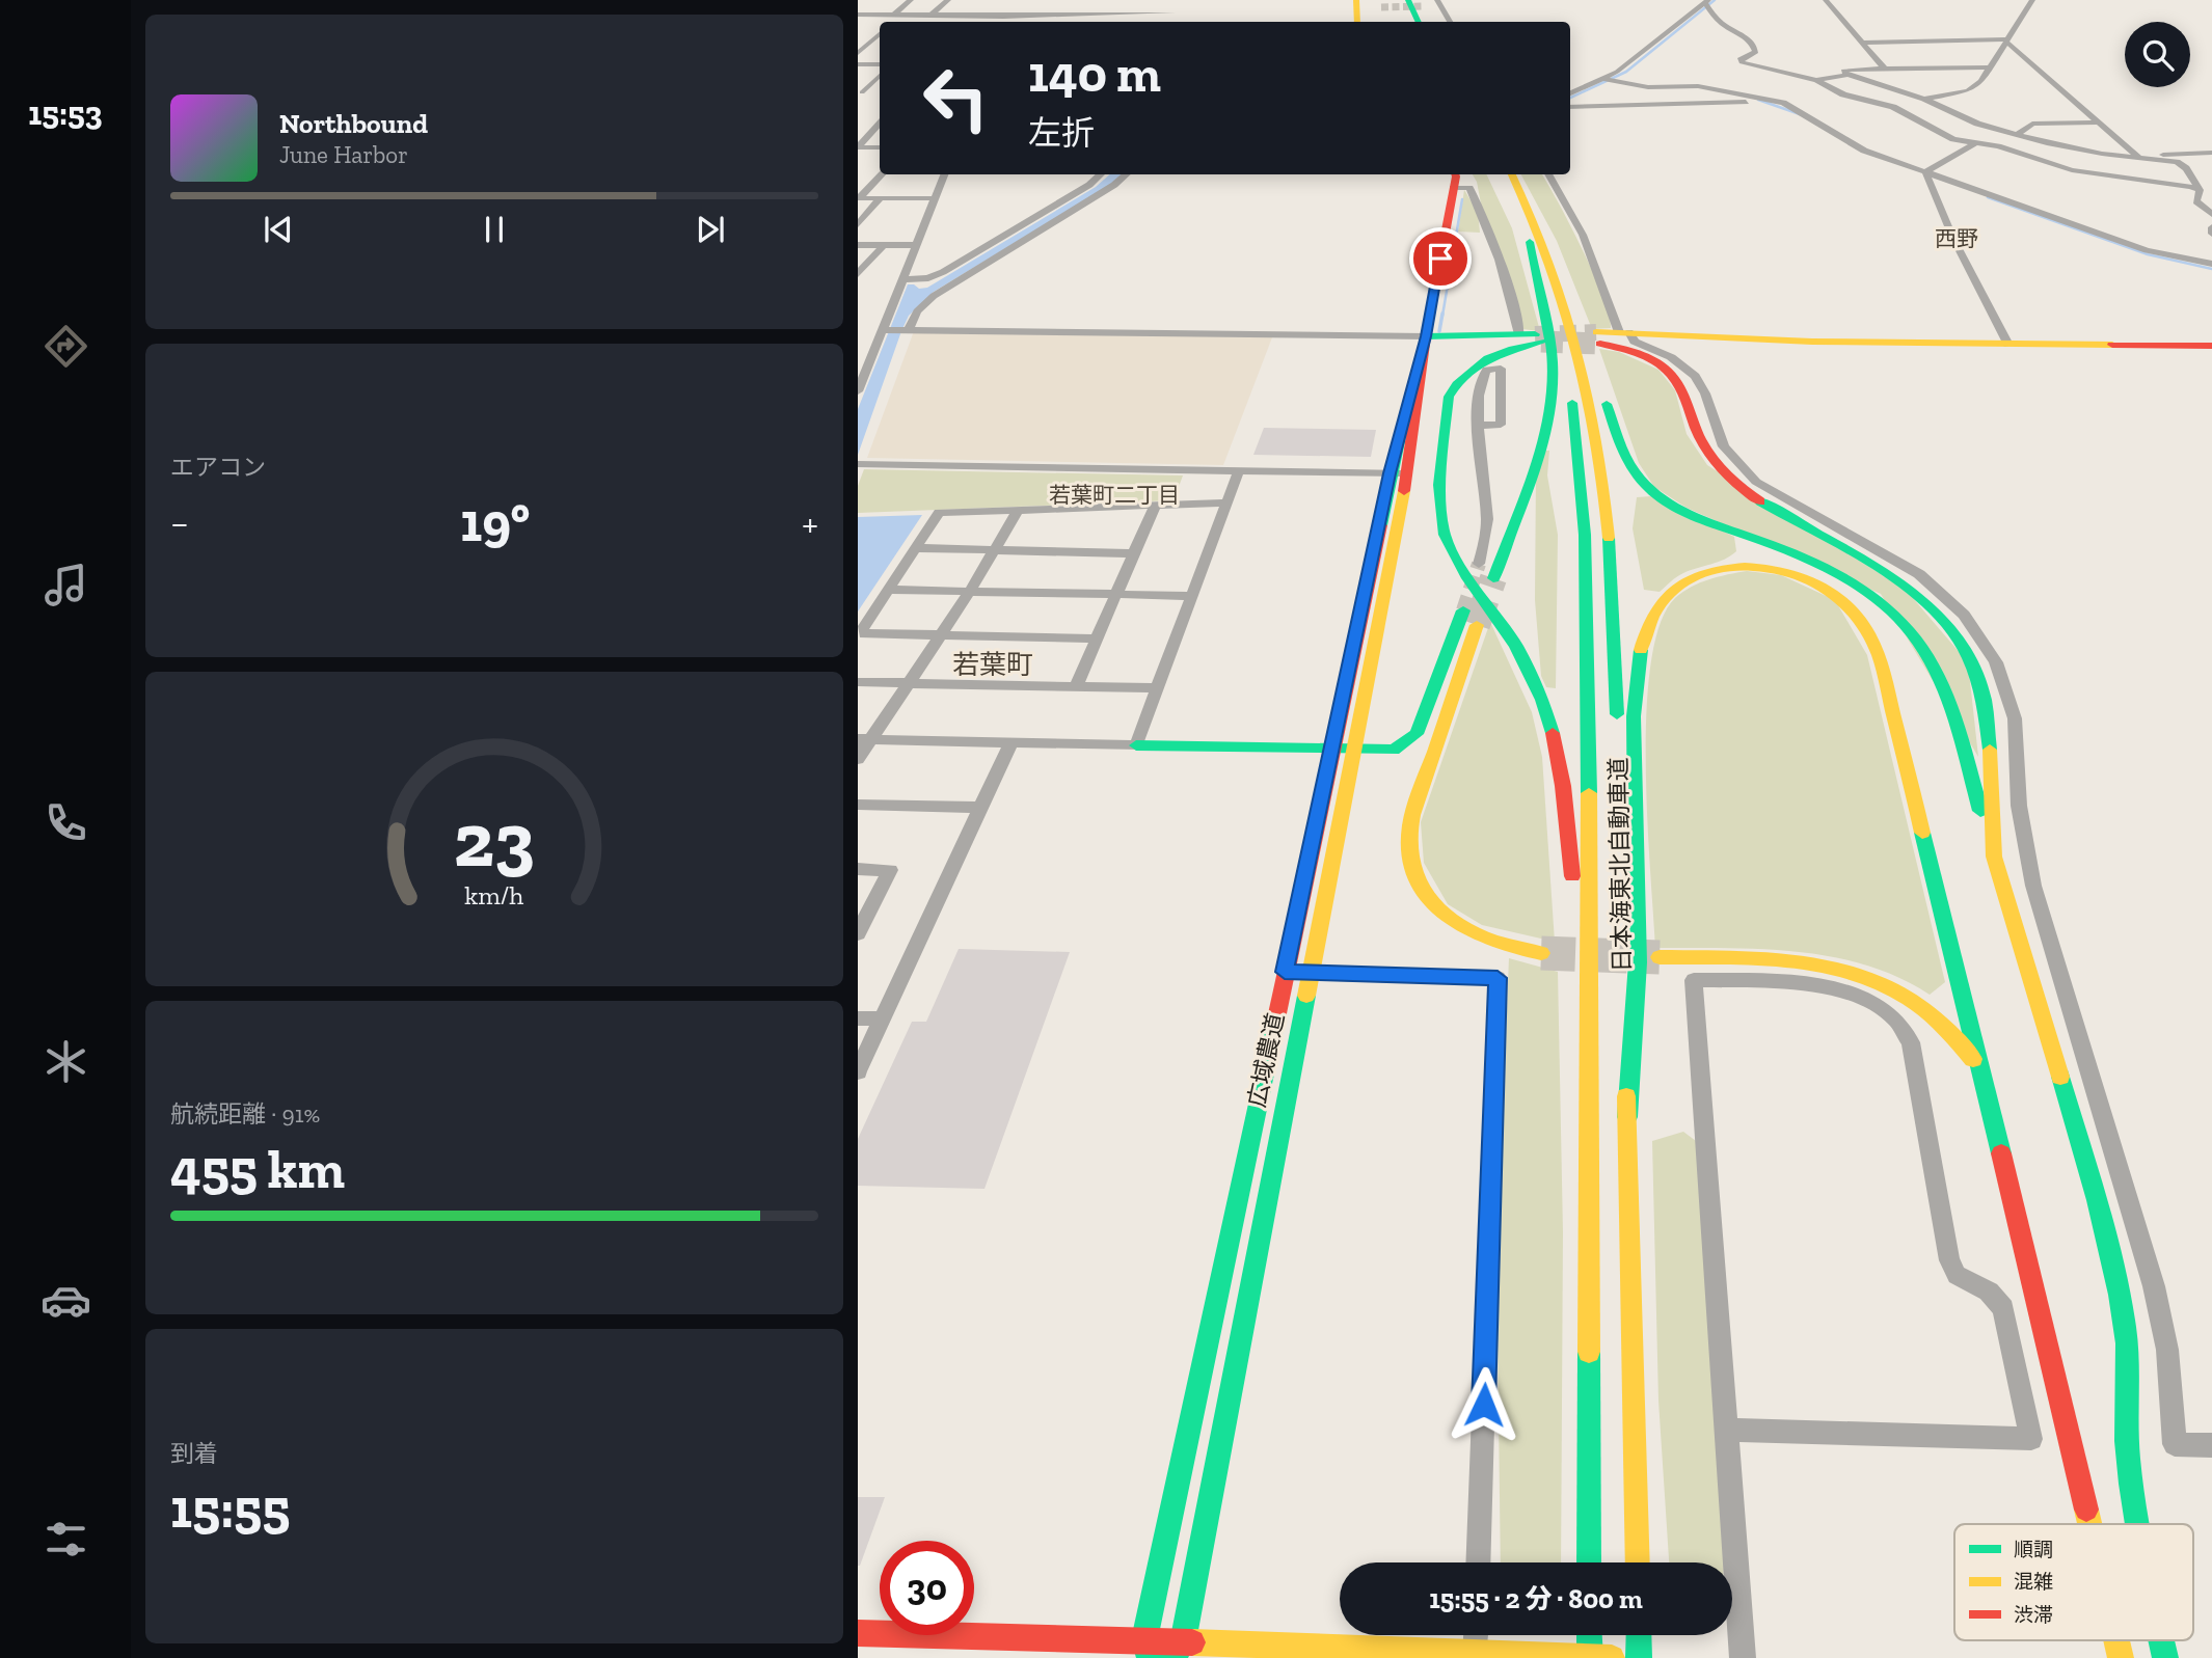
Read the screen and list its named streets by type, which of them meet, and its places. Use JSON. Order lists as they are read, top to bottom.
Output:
{
  "streets": {
    "main road": ["日本海東北自動車道", "広域農道"]
  },
  "districts": ["西野", "若葉町二丁目", "若葉町"],
  "legend": ["順調", "混雑", "渋滞"],
  "page": {
    "tabs": "15:53",
    "turn": ["140 m", "左折"],
    "song": ["Northbound", "June Harbor"],
    "tile": [
      "エアコン",
      ["航続距離 · 91%", "455 km"],
      ["到着", "15:55"]
    ],
    "heat": ["−", "19°", "+"],
    "limit": "30",
    "trip": "15:55 · 2 分 · 800 m",
    "gauge": ["23", "km/h"]
  }
}
